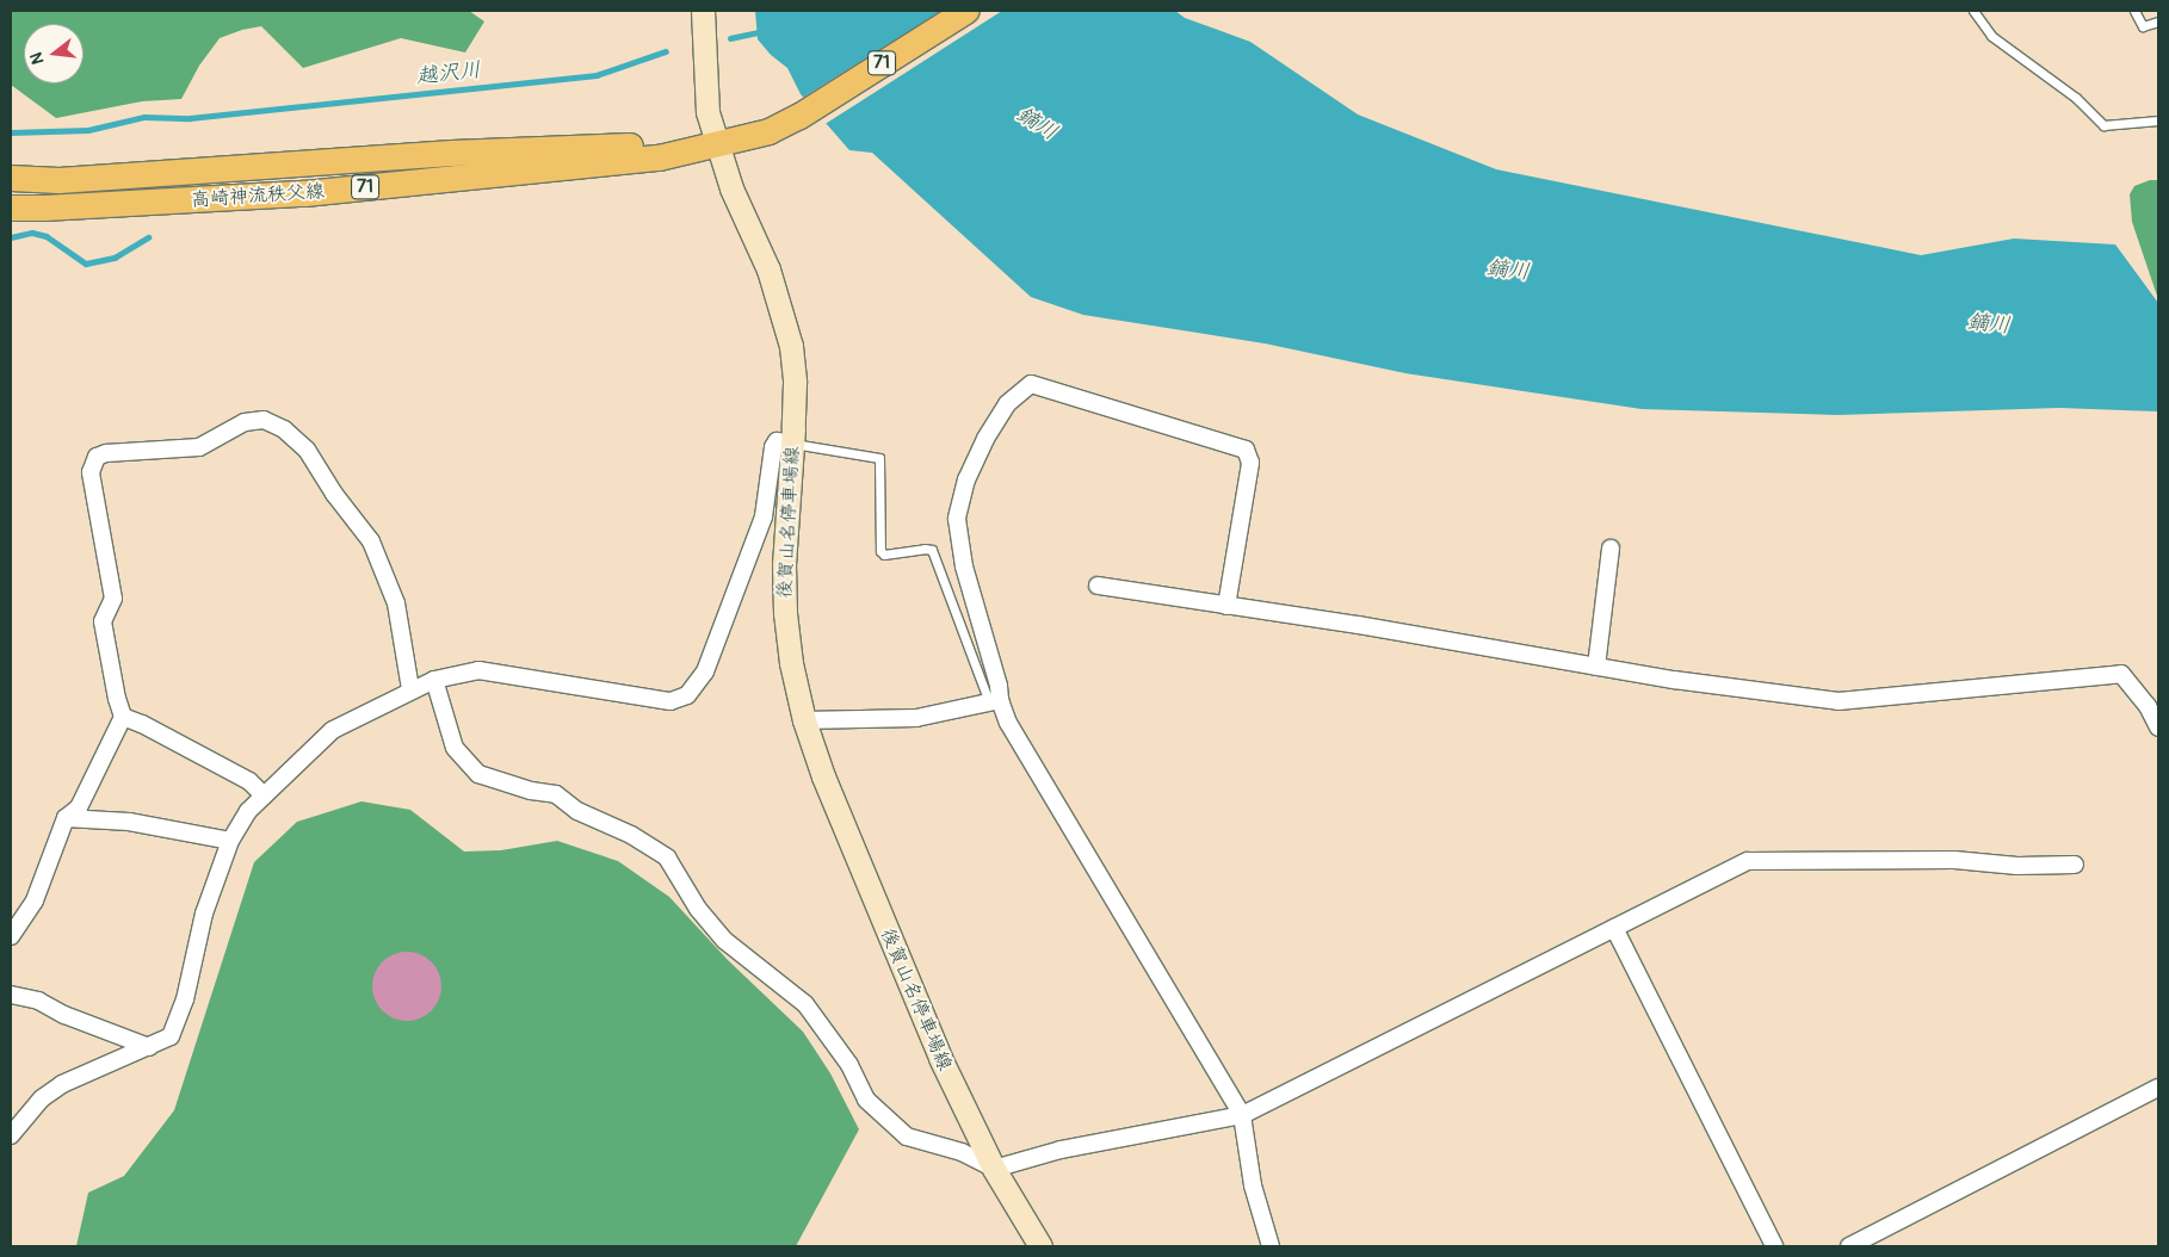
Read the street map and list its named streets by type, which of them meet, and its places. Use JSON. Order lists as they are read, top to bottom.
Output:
{
  "streets": {
    "main road": ["71", "高崎神流秩父線", "後賀山名停車場線"]
  },
  "crossings": [
    ["高崎神流秩父線", "後賀山名停車場線"]
  ],
  "water": ["越沢川", "鏑川"],
  "north": "left"
}
